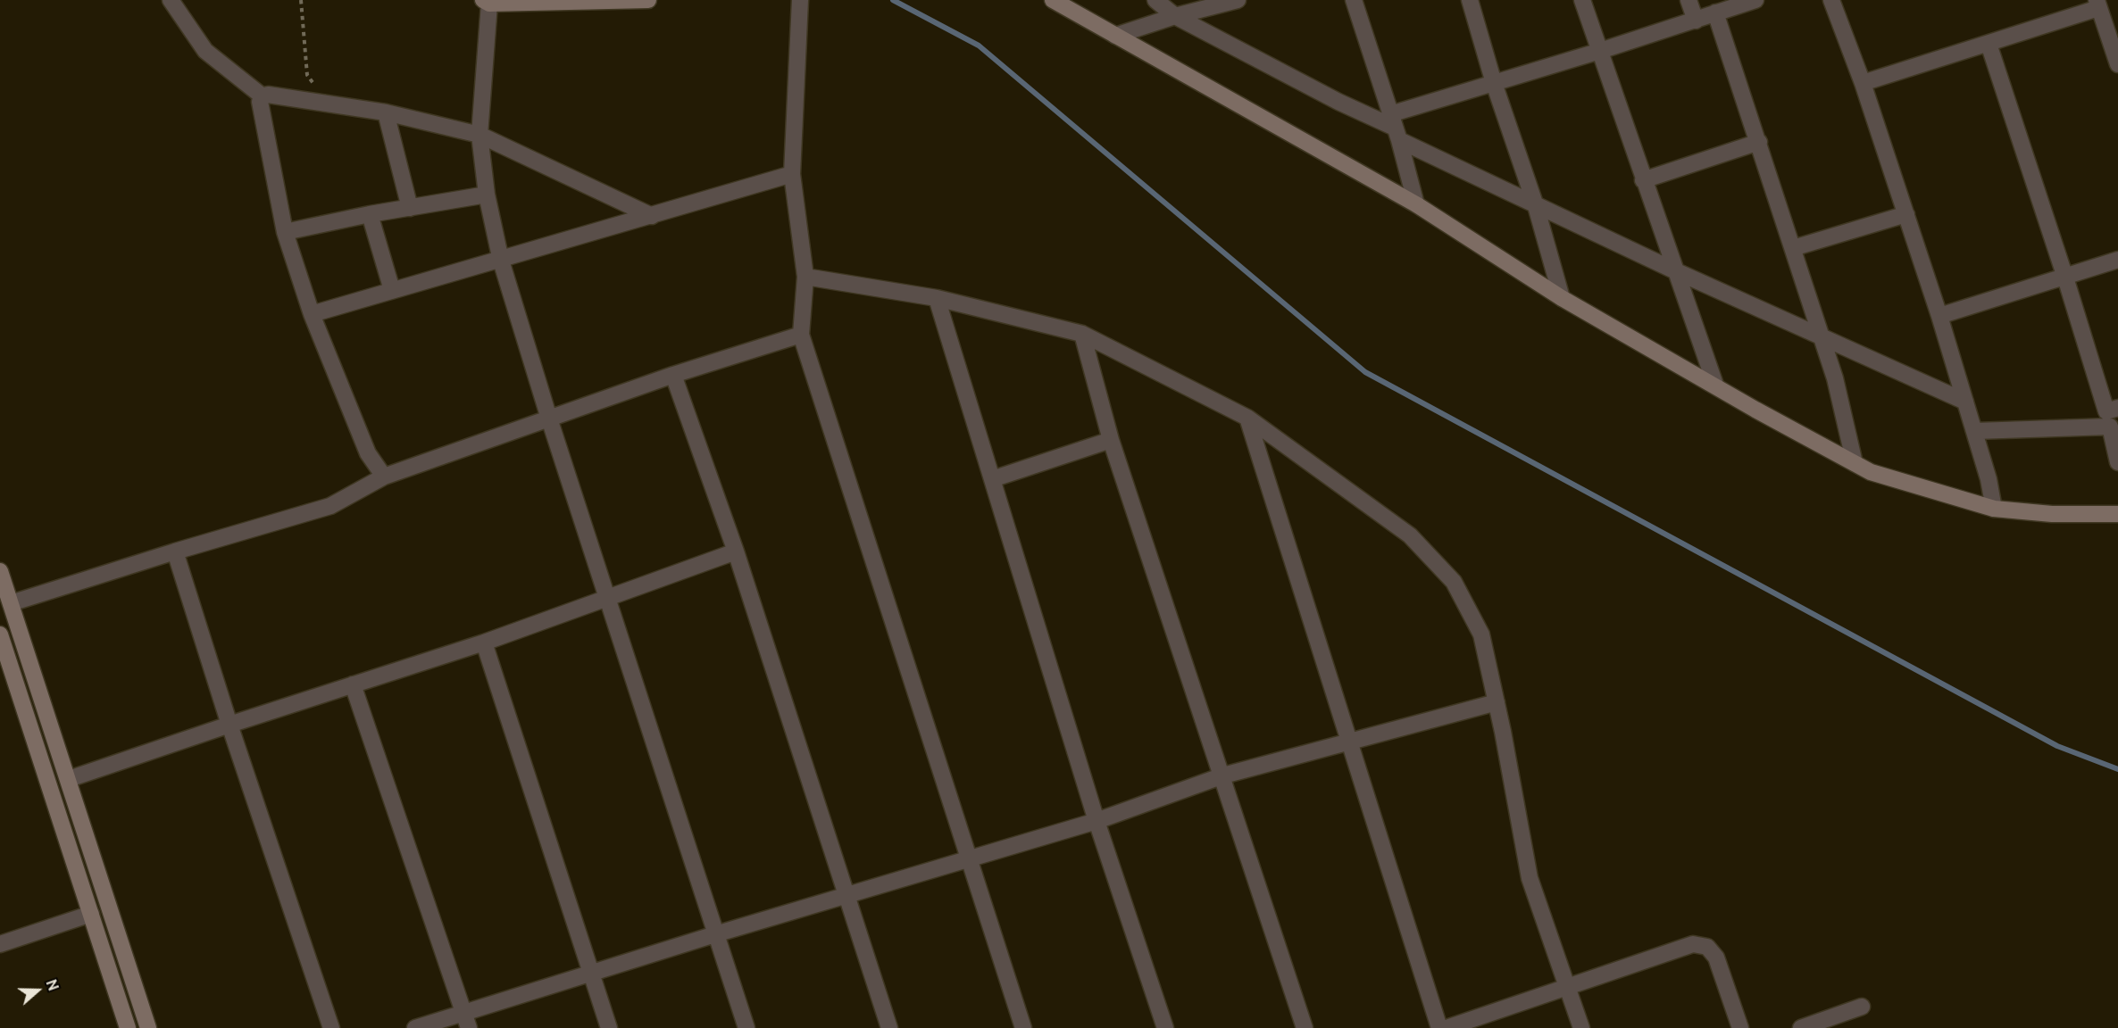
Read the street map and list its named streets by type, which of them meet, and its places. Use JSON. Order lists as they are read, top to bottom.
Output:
{
  "north": "right"
}
